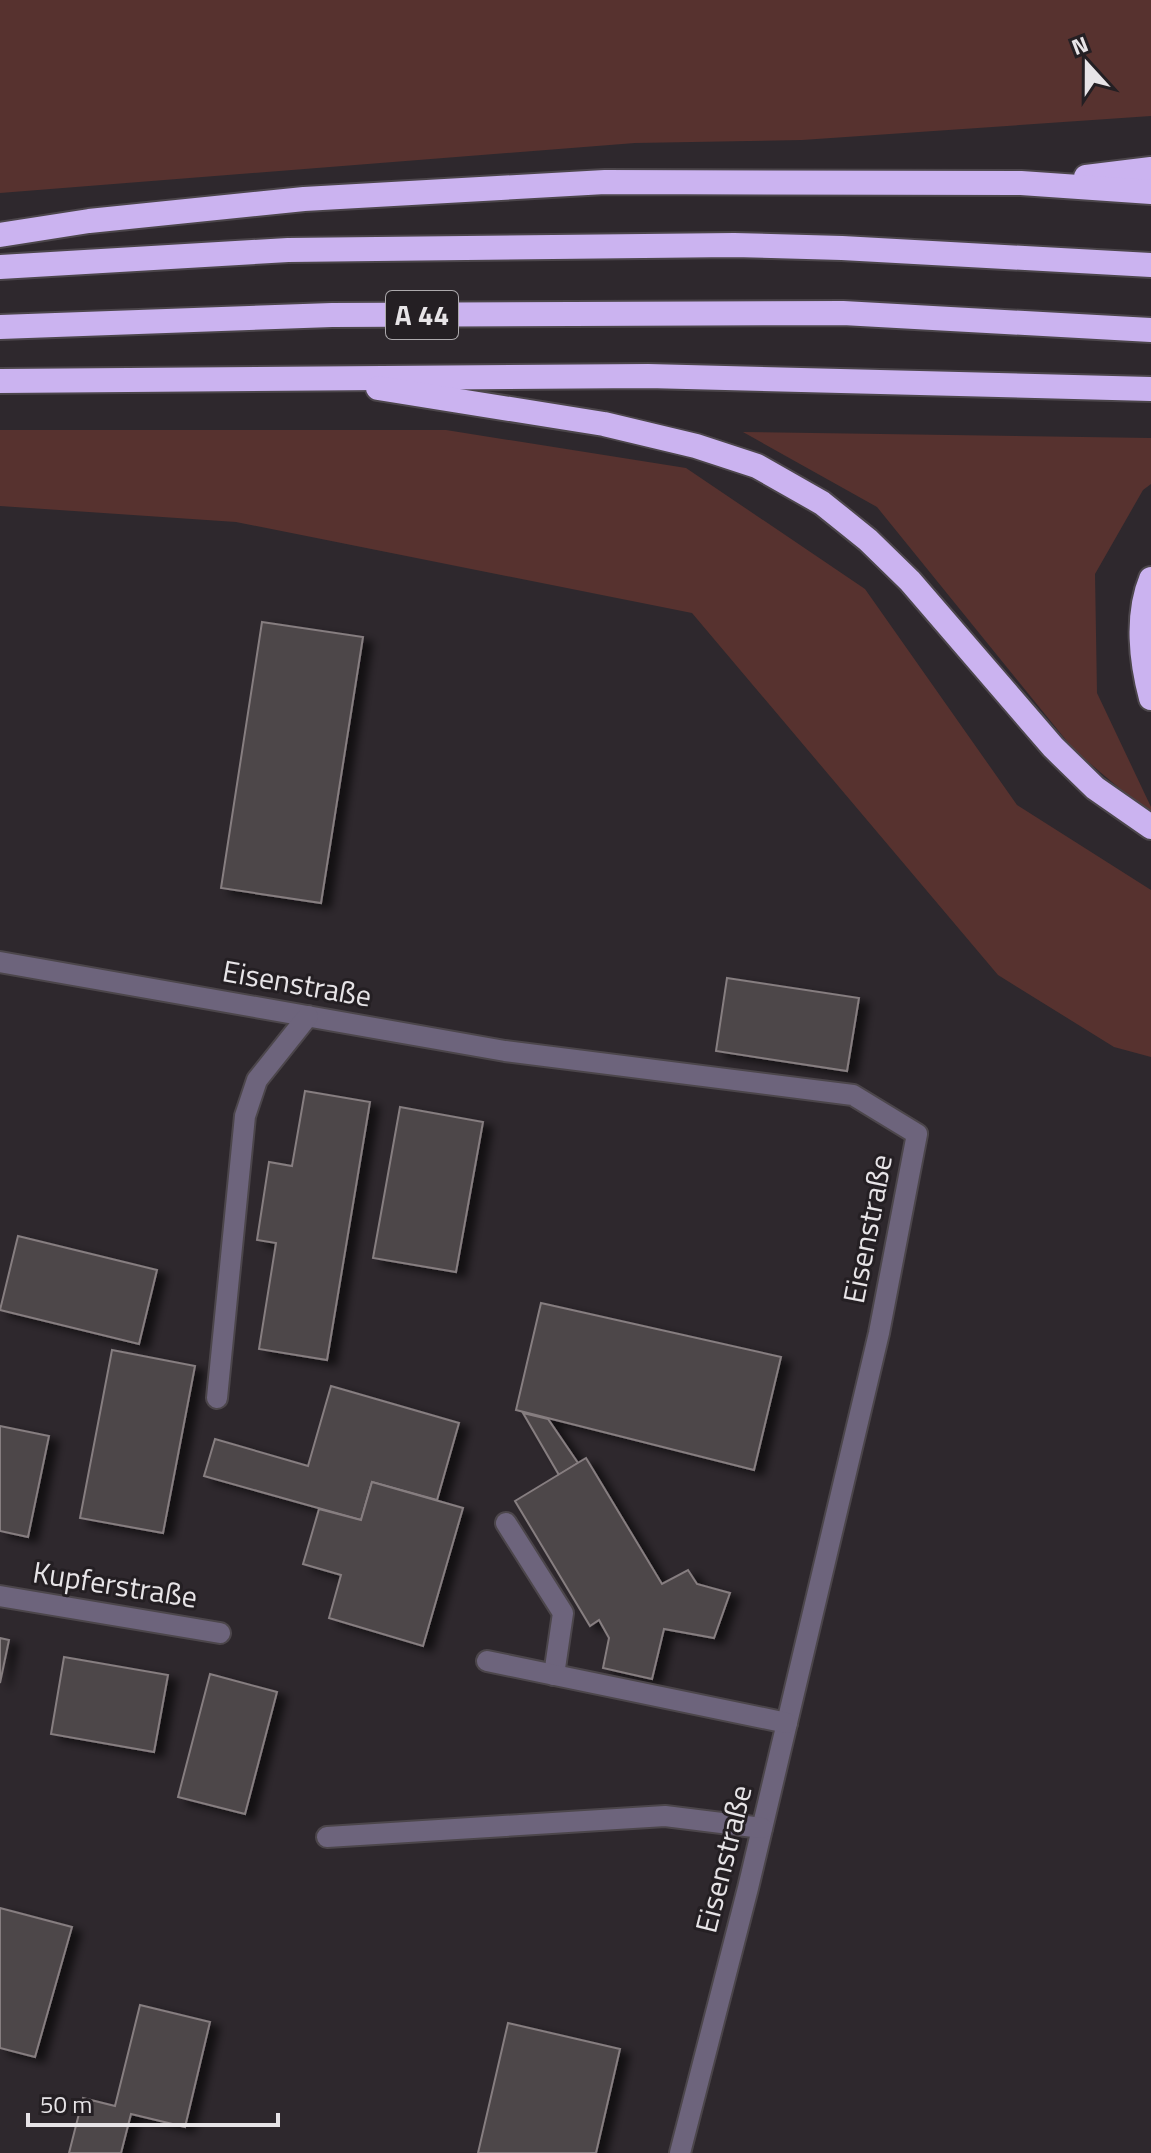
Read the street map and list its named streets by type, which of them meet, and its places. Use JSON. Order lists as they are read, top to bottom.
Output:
{
  "streets": {
    "highway": ["A 44"],
    "street": ["Eisenstraße", "Kupferstraße"]
  },
  "scale_bar": "50 m",
  "north": "top"
}
